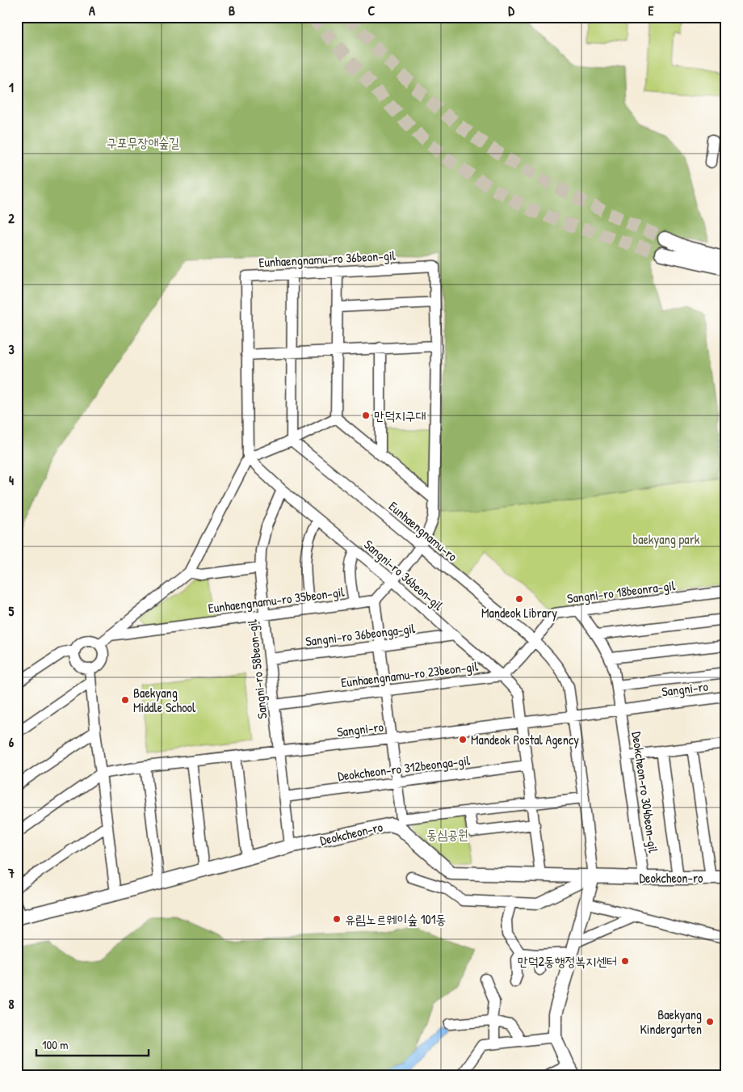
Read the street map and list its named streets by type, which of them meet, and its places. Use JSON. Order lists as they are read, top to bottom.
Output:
{
  "streets": {
    "main road": ["Deokcheon-ro"],
    "street": [
      "Eunhaengnamu-ro 36beon-gil",
      "Eunhaengnamu-ro",
      "Sangni-ro 36beon-gil",
      "Sangni-ro 18beonra-gil",
      "Eunhaengnamu-ro 35beon-gil",
      "Sangni-ro 36beonga-gil",
      "Sangni-ro 58beon-gil",
      "Eunhaengnamu-ro 23beon-gil",
      "Sangni-ro",
      "Deokcheon-ro 312beonga-gil",
      "Deokcheon-ro 304beon-gil"
    ]
  },
  "crossings": [
    ["Eunhaengnamu-ro 36beon-gil", "Eunhaengnamu-ro"],
    ["Eunhaengnamu-ro 36beon-gil", "Sangni-ro 36beon-gil"],
    ["Eunhaengnamu-ro", "Sangni-ro 18beonra-gil"],
    ["Eunhaengnamu-ro", "Sangni-ro"],
    ["Eunhaengnamu-ro", "Deokcheon-ro"],
    ["Sangni-ro 36beon-gil", "Sangni-ro 36beonga-gil"],
    ["Sangni-ro 36beon-gil", "Sangni-ro 58beon-gil"],
    ["Sangni-ro 36beon-gil", "Eunhaengnamu-ro 23beon-gil"],
    ["Sangni-ro 36beon-gil", "Sangni-ro"],
    ["Sangni-ro 36beon-gil", "Deokcheon-ro 312beonga-gil"],
    ["Sangni-ro 36beon-gil", "Deokcheon-ro"],
    ["Sangni-ro 18beonra-gil", "Deokcheon-ro 304beon-gil"],
    ["Eunhaengnamu-ro 35beon-gil", "Sangni-ro 58beon-gil"],
    ["Sangni-ro 36beonga-gil", "Sangni-ro 58beon-gil"],
    ["Sangni-ro 58beon-gil", "Eunhaengnamu-ro 23beon-gil"],
    ["Sangni-ro 58beon-gil", "Sangni-ro"],
    ["Sangni-ro 58beon-gil", "Deokcheon-ro 312beonga-gil"],
    ["Sangni-ro 58beon-gil", "Deokcheon-ro"],
    ["Sangni-ro", "Deokcheon-ro 304beon-gil"],
    ["Deokcheon-ro 304beon-gil", "Deokcheon-ro"]
  ],
  "parks": ["구포무장애숲길", "baekyang park", "동심공원"],
  "places": [
    "만덕지구대",
    "Mandeok Library",
    "Baekyang Middle School",
    "Mandeok Postal Agency",
    "유림노르웨이숲 101동",
    "만덕2동행정복지센터",
    "Baekyang Kindergarten"
  ],
  "scale_bar": "100 m",
  "grid": {
    "columns": [
      "A",
      "B",
      "C",
      "D",
      "E"
    ],
    "rows": [
      "1",
      "2",
      "3",
      "4",
      "5",
      "6",
      "7",
      "8"
    ]
  }
}
